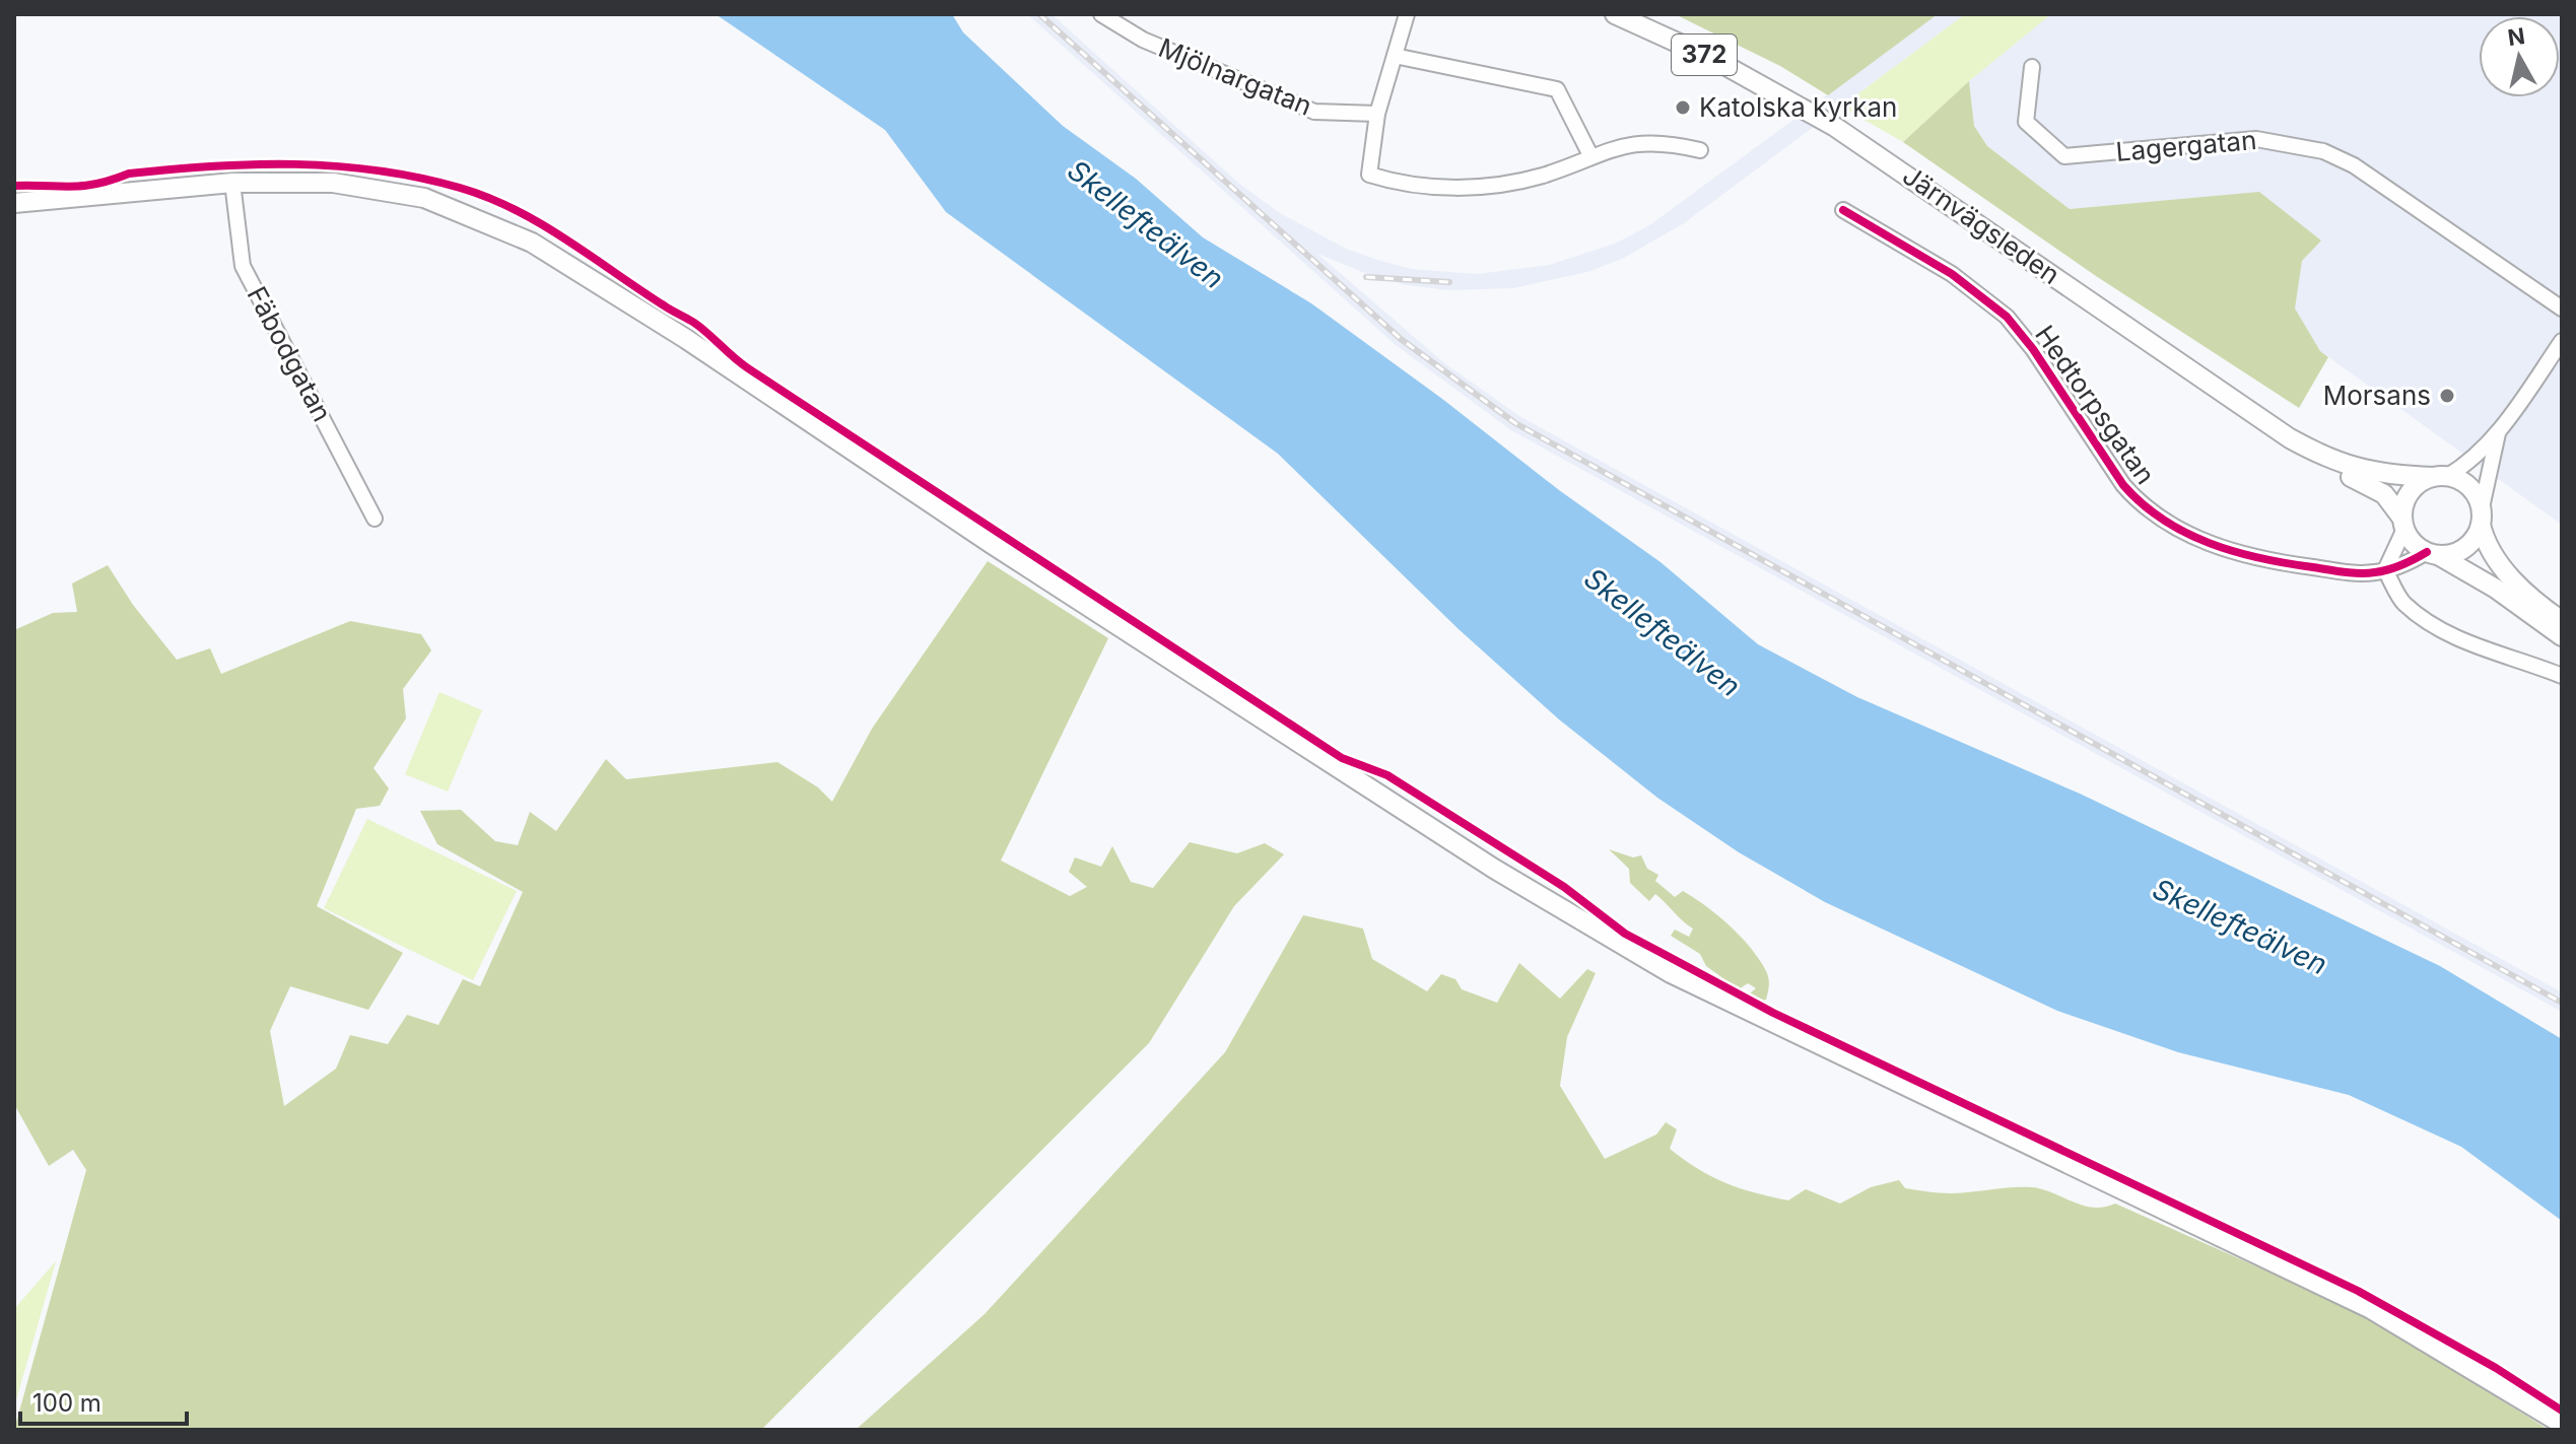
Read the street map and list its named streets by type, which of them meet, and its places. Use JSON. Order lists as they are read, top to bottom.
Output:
{
  "streets": {
    "main road": ["372", "Järnvägsleden"],
    "street": [
      "Mjölnargatan",
      "Lagergatan",
      "Fäbodgatan",
      "Hedtorpsgatan"
    ]
  },
  "water": ["Skellefteälven"],
  "places": ["Katolska kyrkan", "Morsans"],
  "scale_bar": "100 m",
  "north": "top"
}
